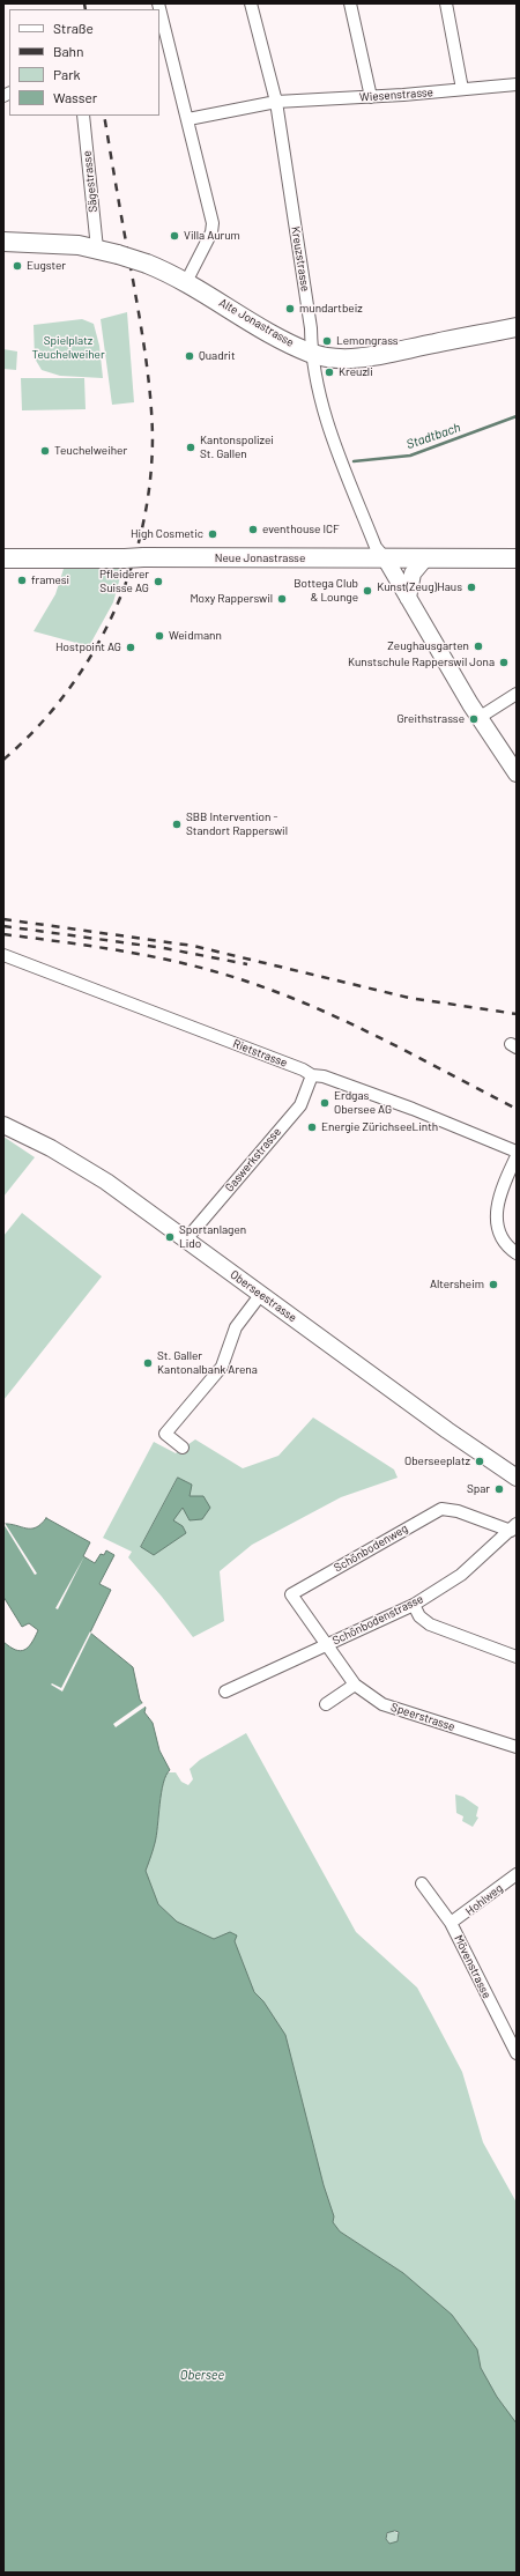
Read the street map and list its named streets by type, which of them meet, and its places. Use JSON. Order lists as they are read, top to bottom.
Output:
{
  "streets": {
    "main road": ["Alte Jonastrasse", "Neue Jonastrasse"],
    "street": [
      "Wiesenstrasse",
      "Sägestrasse",
      "Kreuzstrasse",
      "Rietstrasse",
      "Gaswerkstrasse",
      "Oberseestrasse",
      "Schönbodenweg",
      "Schönbodenstrasse",
      "Speerstrasse",
      "Hohlweg",
      "Mövenstrasse"
    ]
  },
  "crossings": [
    ["Wiesenstrasse", "Kreuzstrasse"],
    ["Sägestrasse", "Alte Jonastrasse"],
    ["Kreuzstrasse", "Alte Jonastrasse"],
    ["Kreuzstrasse", "Neue Jonastrasse"],
    ["Rietstrasse", "Gaswerkstrasse"],
    ["Gaswerkstrasse", "Oberseestrasse"],
    ["Schönbodenweg", "Schönbodenstrasse"],
    ["Schönbodenweg", "Speerstrasse"],
    ["Schönbodenstrasse", "Speerstrasse"],
    ["Hohlweg", "Mövenstrasse"]
  ],
  "water": ["Stadtbach", "Obersee"],
  "parks": ["Spielplatz Teuchelweiher"],
  "places": [
    "Villa Aurum",
    "Eugster",
    "mundartbeiz",
    "Lemongrass",
    "Quadrit",
    "Kreuzli",
    "Kantonspolizei St. Gallen",
    "Teuchelweiher",
    "eventhouse ICF",
    "High Cosmetic",
    "framesi",
    "Pfleiderer Suisse AG",
    "Kunst(Zeug)Haus",
    "Bottega Club & Lounge",
    "Moxy Rapperswil",
    "Weidmann",
    "Zeughausgarten",
    "Hostpoint AG",
    "Kunstschule Rapperswil Jona",
    "Greithstrasse",
    "SBB Intervention - Standort Rapperswil",
    "Erdgas Obersee AG",
    "Energie ZürichseeLinth",
    "Sportanlagen Lido",
    "Altersheim",
    "St. Galler Kantonalbank Arena",
    "Oberseeplatz",
    "Spar"
  ],
  "legend": [
    "Straße",
    "Bahn",
    "Park",
    "Wasser"
  ]
}
